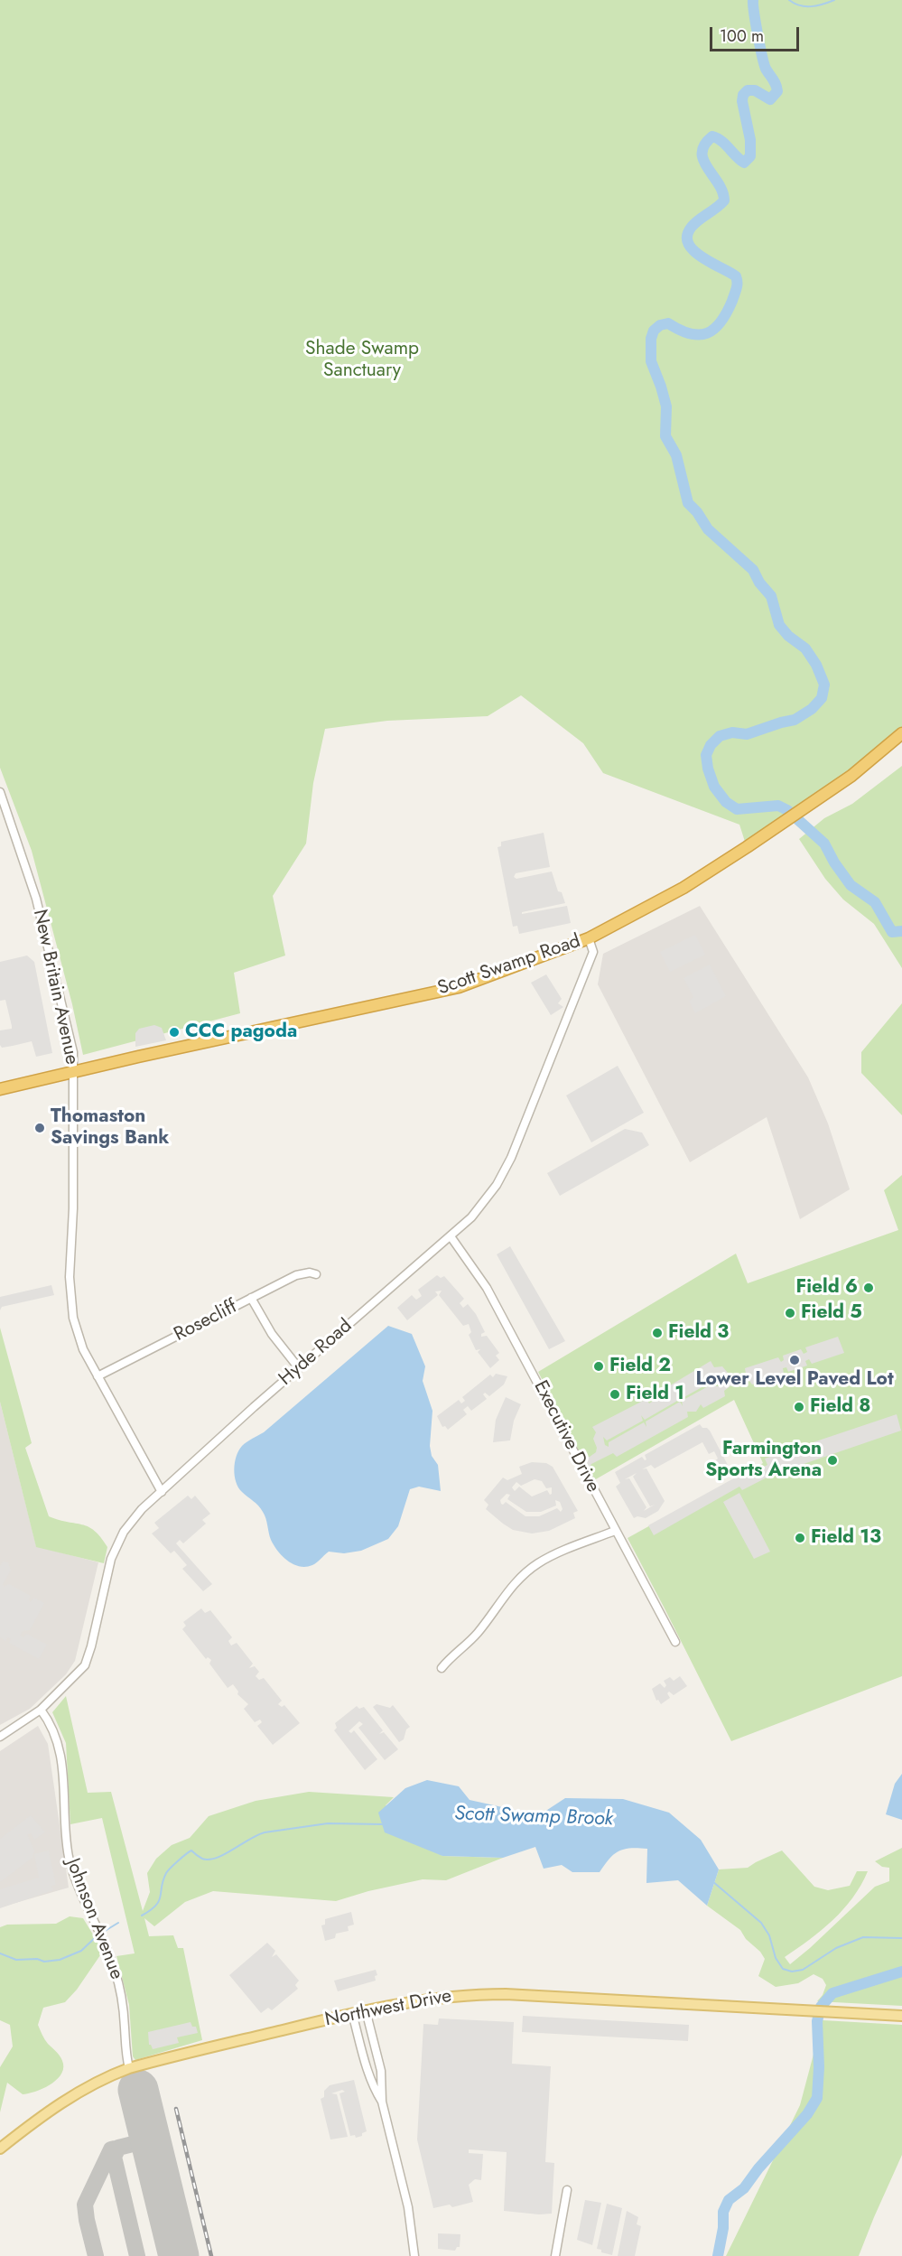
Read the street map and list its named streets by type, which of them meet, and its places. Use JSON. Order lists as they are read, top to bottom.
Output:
{
  "streets": {
    "highway": ["Scott Swamp Road"],
    "main road": ["Northwest Drive"],
    "street": [
      "New Britain Avenue",
      "Rosecliff",
      "Hyde Road",
      "Executive Drive",
      "Johnson Avenue"
    ]
  },
  "crossings": [
    ["Scott Swamp Road", "New Britain Avenue"],
    ["Scott Swamp Road", "Hyde Road"],
    ["New Britain Avenue", "Rosecliff"],
    ["New Britain Avenue", "Hyde Road"],
    ["Hyde Road", "Executive Drive"],
    ["Hyde Road", "Johnson Avenue"],
    ["Johnson Avenue", "Northwest Drive"]
  ],
  "water": ["Scott Swamp Brook"],
  "parks": ["Shade Swamp Sanctuary"],
  "places": [
    "CCC pagoda",
    "Thomaston Savings Bank",
    "Field 6",
    "Field 5",
    "Field 3",
    "Lower Level Paved Lot",
    "Field 2",
    "Field 1",
    "Field 8",
    "Farmington Sports Arena",
    "Field 13"
  ],
  "scale_bar": "100 m"
}
